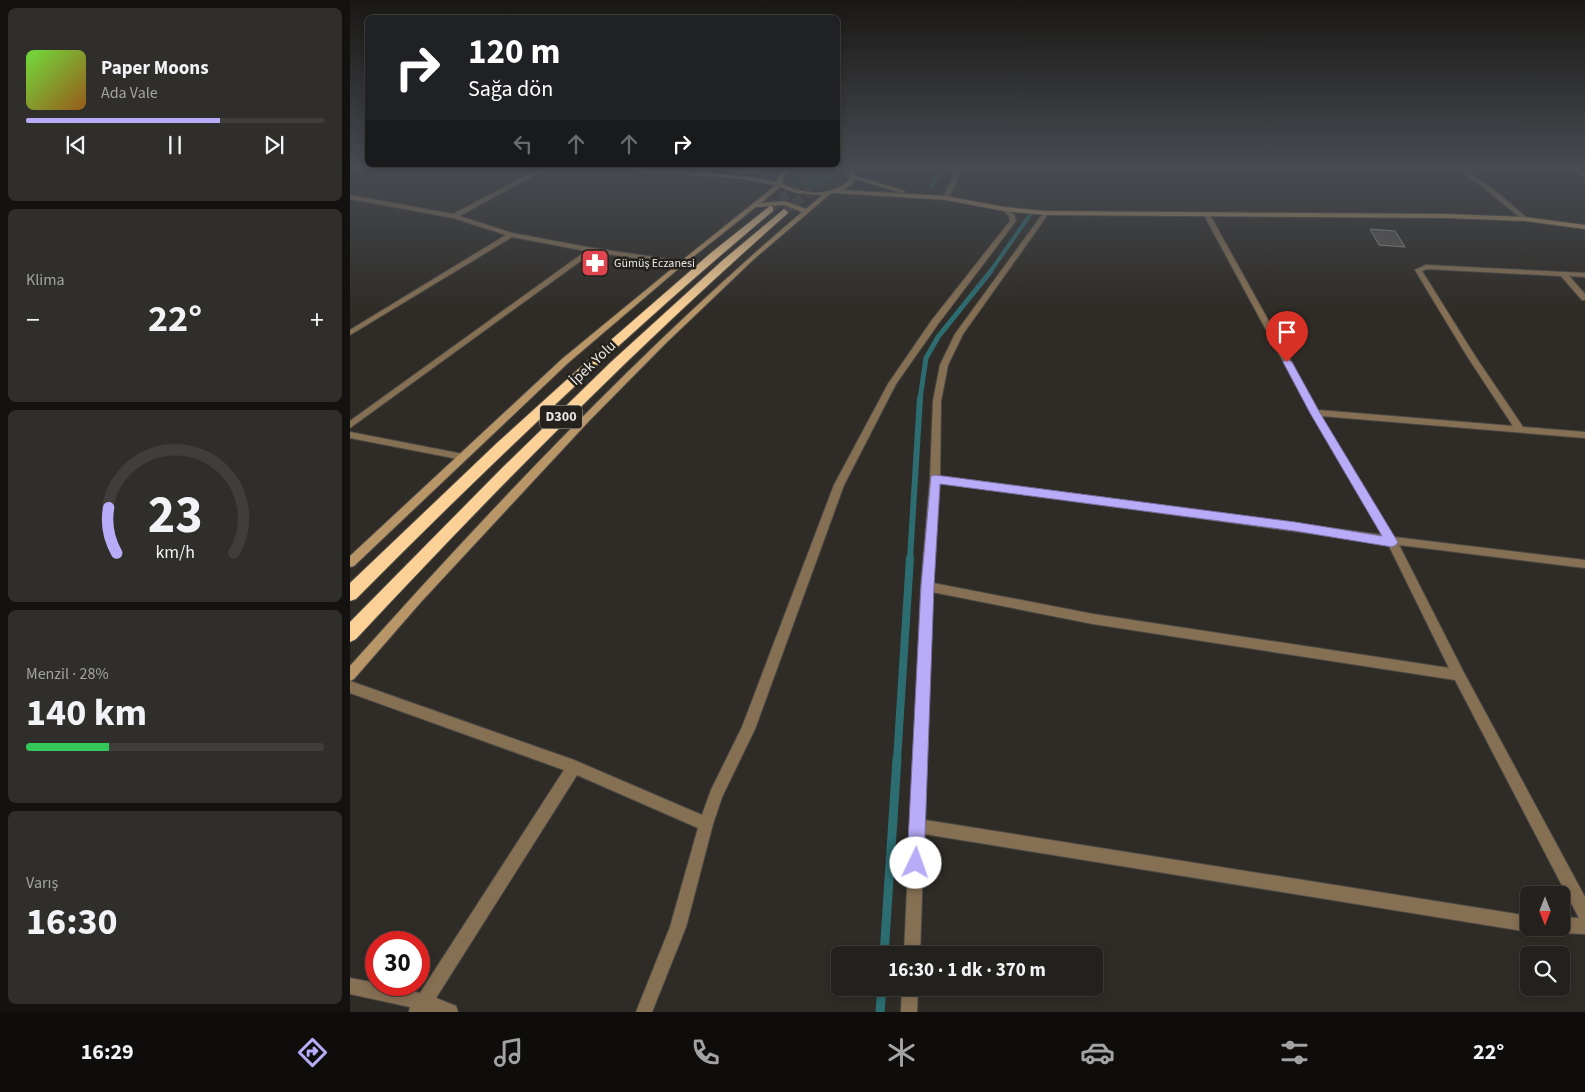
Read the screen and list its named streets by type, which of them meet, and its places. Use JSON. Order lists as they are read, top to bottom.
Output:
{
  "streets": {
    "highway": ["İpek Yolu", "D300"]
  },
  "places": {
    "pharmacy": ["Gümüş Eczanesi"]
  },
  "north": "bottom",
  "page": {
    "turn": ["120 m", "Sağa dön"],
    "song": ["Paper Moons", "Ada Vale"],
    "tile": [
      "Klima",
      ["Menzil · 28%", "140 km"],
      ["Varış", "16:30"]
    ],
    "heat": ["−", "22°", "+"],
    "limit": "30",
    "trip": "16:30 · 1 dk · 370 m",
    "tabs": ["16:29", "22°"],
    "gauge": ["23", "km/h"]
  }
}
